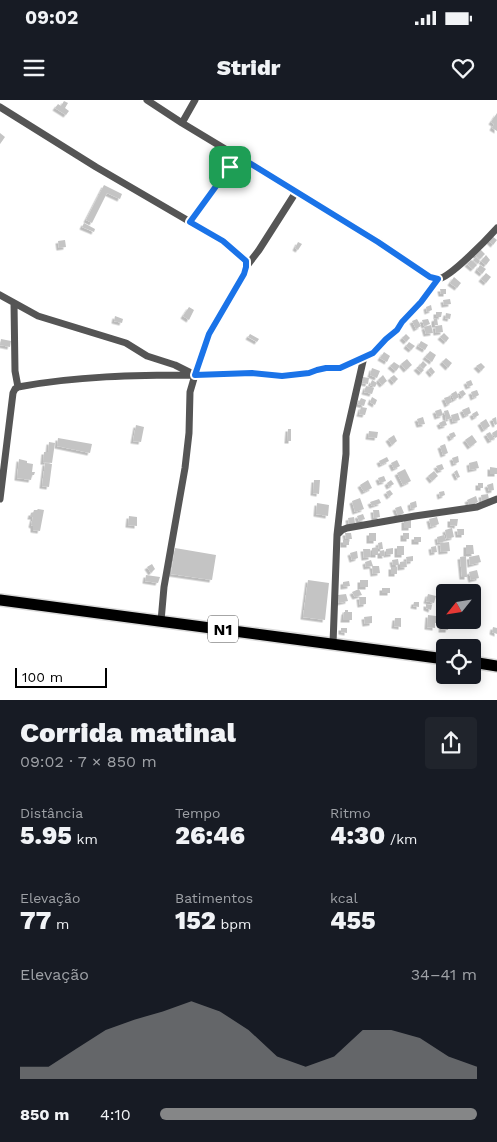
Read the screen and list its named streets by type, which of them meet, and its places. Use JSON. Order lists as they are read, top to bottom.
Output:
{
  "streets": {
    "highway": ["N1"]
  },
  "scale_bar": "100 m",
  "north": "bottom left",
  "page": {
    "status": "09:02",
    "header": "Stridr",
    "scale": "100 m",
    "heading": ["Corrida matinal", "09:02 · 7 × 850 m"],
    "stats": [
      ["Distância", "5.95 km"],
      ["Tempo", "26:46"],
      ["Ritmo", "4:30 /km"],
      ["Elevação", "77 m"],
      ["Batimentos", "152 bpm"],
      ["kcal", "455"]
    ],
    "chart": ["Elevação", "34–41 m"],
    "list": [
      {
        "name": "850 m",
        "note": "4:10"
      }
    ]
  }
}
